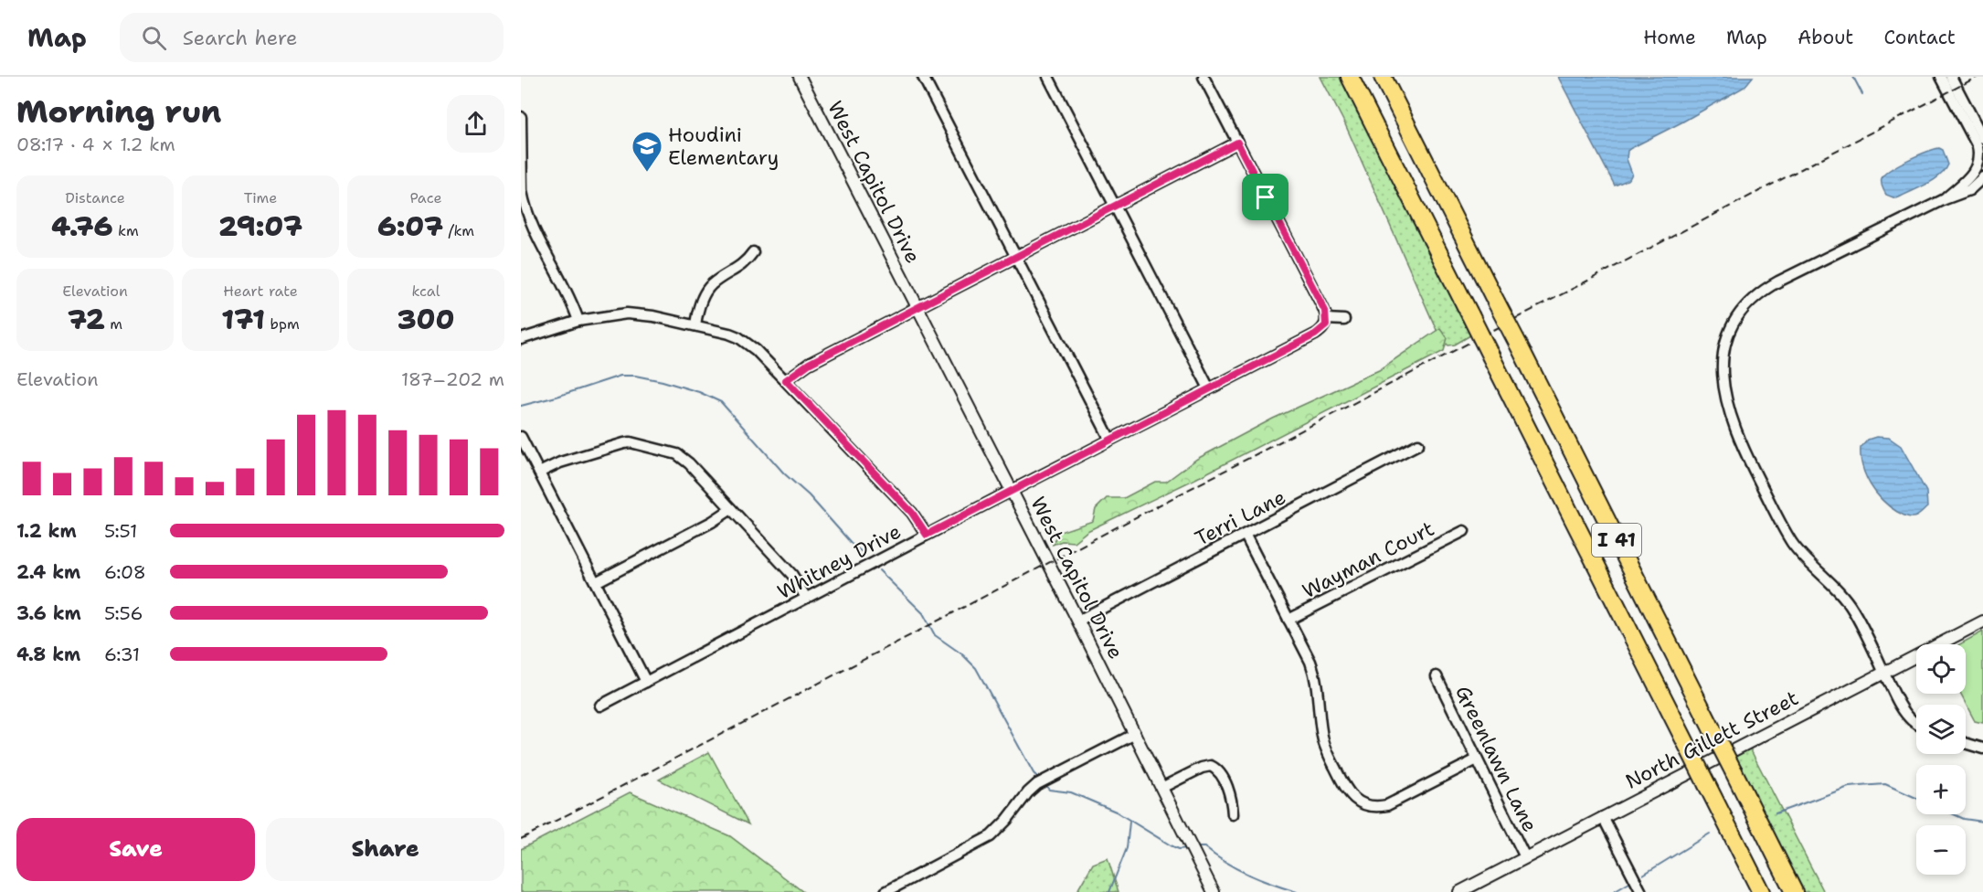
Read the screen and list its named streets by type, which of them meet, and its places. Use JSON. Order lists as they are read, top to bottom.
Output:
{
  "streets": {
    "highway": ["I 41"],
    "street": [
      "West Capitol Drive",
      "Terri Lane",
      "Wayman Court",
      "Whitney Drive",
      "North Gillett Street",
      "Greenlawn Lane"
    ]
  },
  "crossings": [
    ["West Capitol Drive", "Terri Lane"],
    ["West Capitol Drive", "Whitney Drive"],
    ["North Gillett Street", "Greenlawn Lane"]
  ],
  "places": {
    "school or university": ["Houdini Elementary"]
  },
  "page": {
    "header": "Map",
    "search": "Search here",
    "nav": [
      "Home",
      "Map",
      "About",
      "Contact"
    ],
    "heading": ["Morning run", "08:17 · 4 × 1.2 km"],
    "stats": [
      ["Distance", "4.76 km"],
      ["Time", "29:07"],
      ["Pace", "6:07 /km"],
      ["Elevation", "72 m"],
      ["Heart rate", "171 bpm"],
      ["kcal", "300"]
    ],
    "chart": ["Elevation", "187–202 m"],
    "list": [
      {
        "name": "1.2 km",
        "note": "5:51"
      },
      {
        "name": "2.4 km",
        "note": "6:08"
      },
      {
        "name": "3.6 km",
        "note": "5:56"
      },
      {
        "name": "4.8 km",
        "note": "6:31"
      }
    ],
    "map_buttons": ["+", "−"],
    "buttons": ["Save", "Share"]
  }
}
